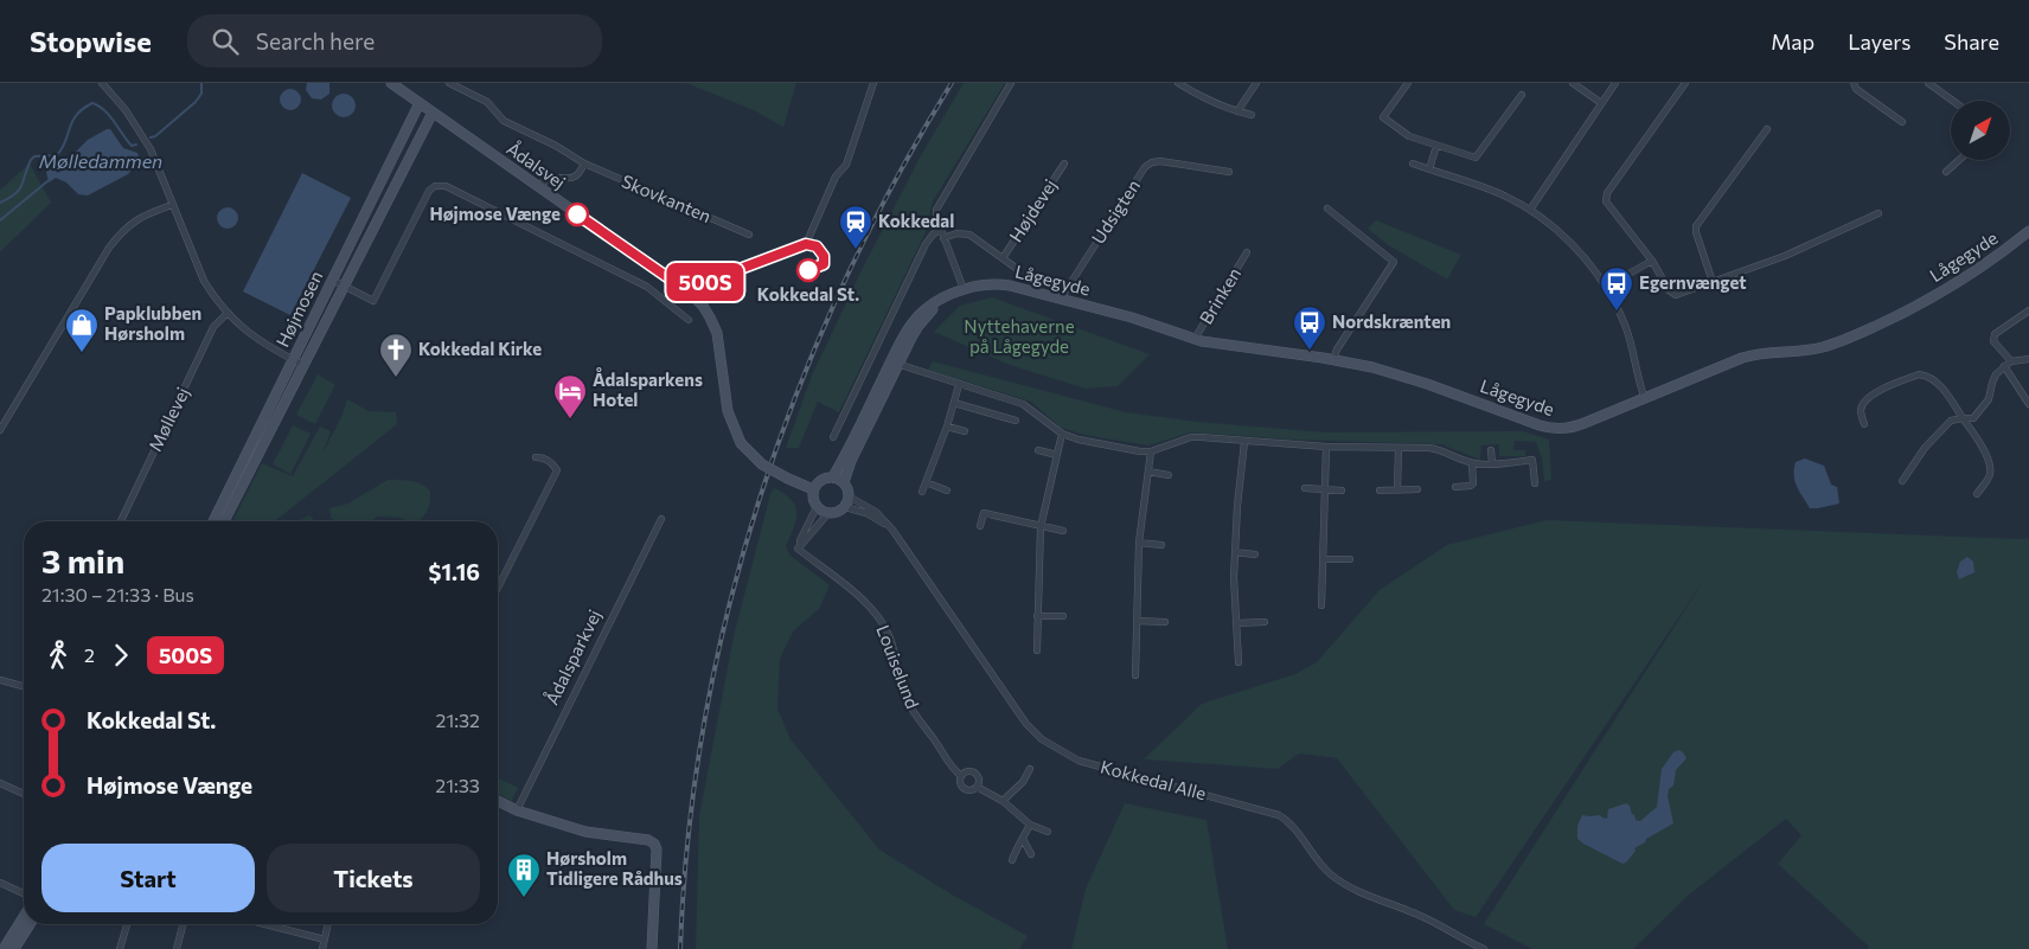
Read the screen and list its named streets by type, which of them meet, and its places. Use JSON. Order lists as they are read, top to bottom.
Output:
{
  "streets": {
    "street": [
      "Ådalsvej",
      "Skovkanten",
      "Højdevej",
      "Udsigten",
      "Lågegyde",
      "Brinken",
      "Højmosen",
      "Møllevej",
      "Ådalsparkvej",
      "Louiselund",
      "Kokkedal Alle"
    ]
  },
  "crossings": [
    ["Ådalsvej", "Lågegyde"],
    ["Ådalsvej", "Højmosen"],
    ["Ådalsvej", "Kokkedal Alle"],
    ["Højdevej", "Lågegyde"],
    ["Udsigten", "Lågegyde"],
    ["Lågegyde", "Brinken"],
    ["Lågegyde", "Kokkedal Alle"]
  ],
  "water": ["Mølledammen"],
  "parks": ["Nyttehaverne på Lågegyde"],
  "places": {
    "other": ["Højmose Vænge", "Kokkedal St."],
    "station": ["Kokkedal"],
    "bus stop": ["Egernvænget", "Nordskrænten"],
    "shop": ["Papklubben Hørsholm"],
    "church": ["Kokkedal Kirke"],
    "hotel": ["Ådalsparkens Hotel"],
    "building": ["Hørsholm Tidligere Rådhus"]
  },
  "lines": ["bus line 500S"],
  "north": "top right",
  "page": {
    "header": "Stopwise",
    "search": "Search here",
    "nav": ["Map", "Layers", "Share"],
    "on_map": "500S",
    "heading": ["3 min", "21:30 – 21:33 · Bus", "$1.16"],
    "legs": ["2", "500S"],
    "list": [
      {
        "name": "Kokkedal St.",
        "value": "21:32"
      },
      {
        "name": "Højmose Vænge",
        "value": "21:33"
      }
    ],
    "buttons": ["Start", "Tickets"]
  }
}
